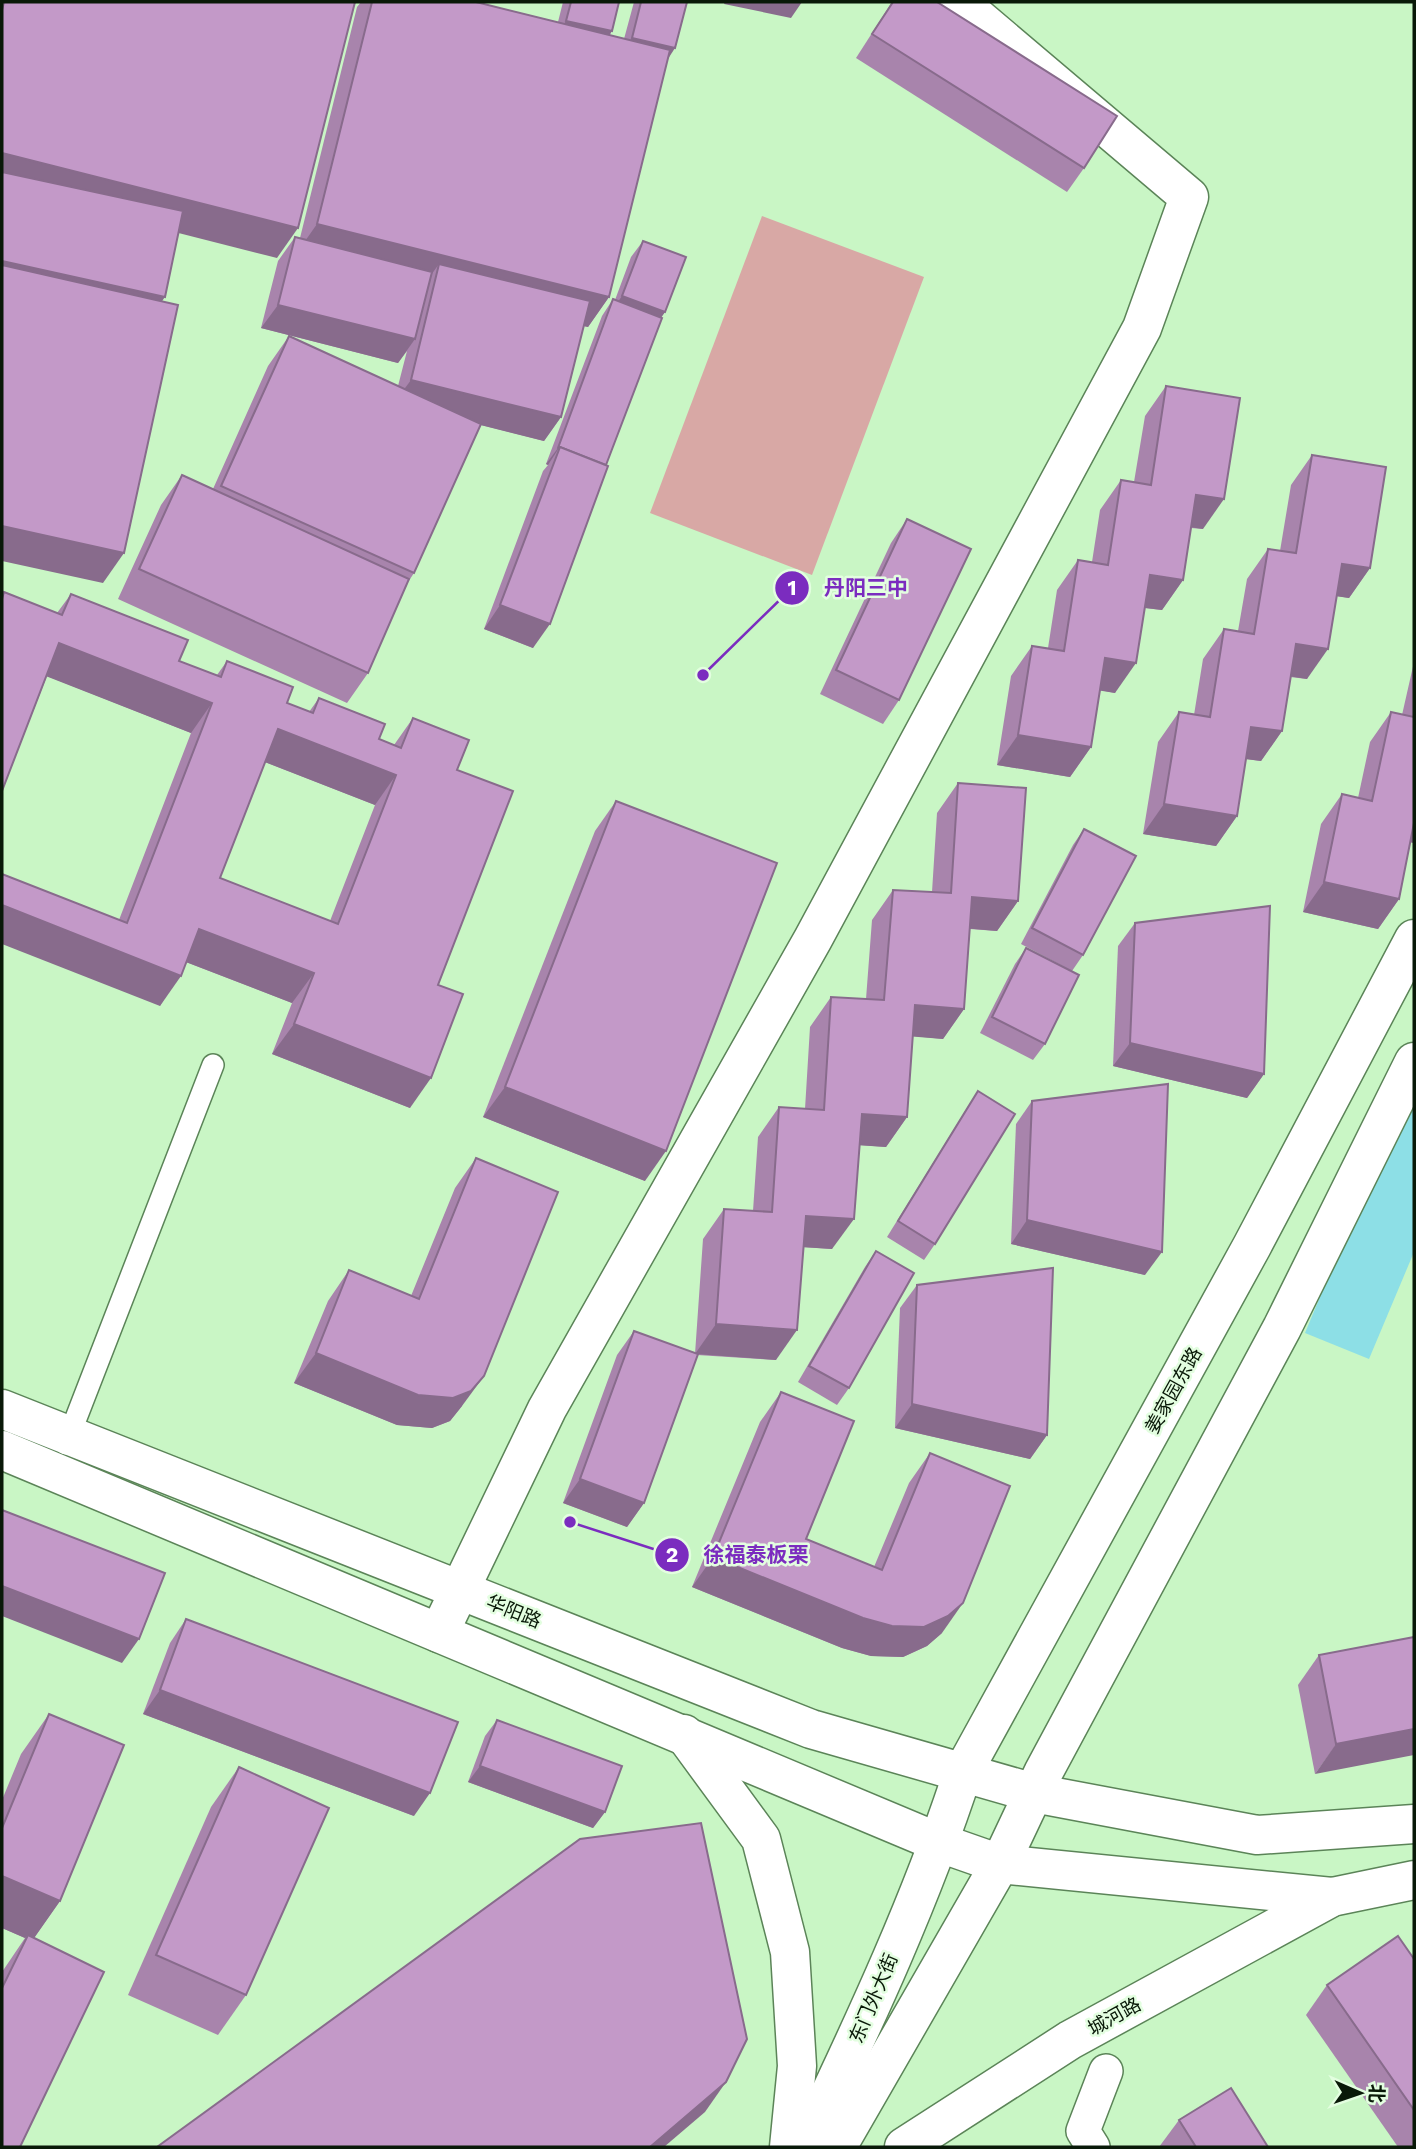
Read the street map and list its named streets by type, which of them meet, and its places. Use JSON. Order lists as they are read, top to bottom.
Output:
{
  "streets": {
    "main road": [
      "姜家园东路",
      "华阳路",
      "东门外大街",
      "城河路"
    ]
  },
  "crossings": [
    ["姜家园东路", "华阳路"],
    ["姜家园东路", "东门外大街"],
    ["东门外大街", "城河路"]
  ],
  "places": ["丹阳三中", "徐福泰板栗"],
  "north": "right"
}
